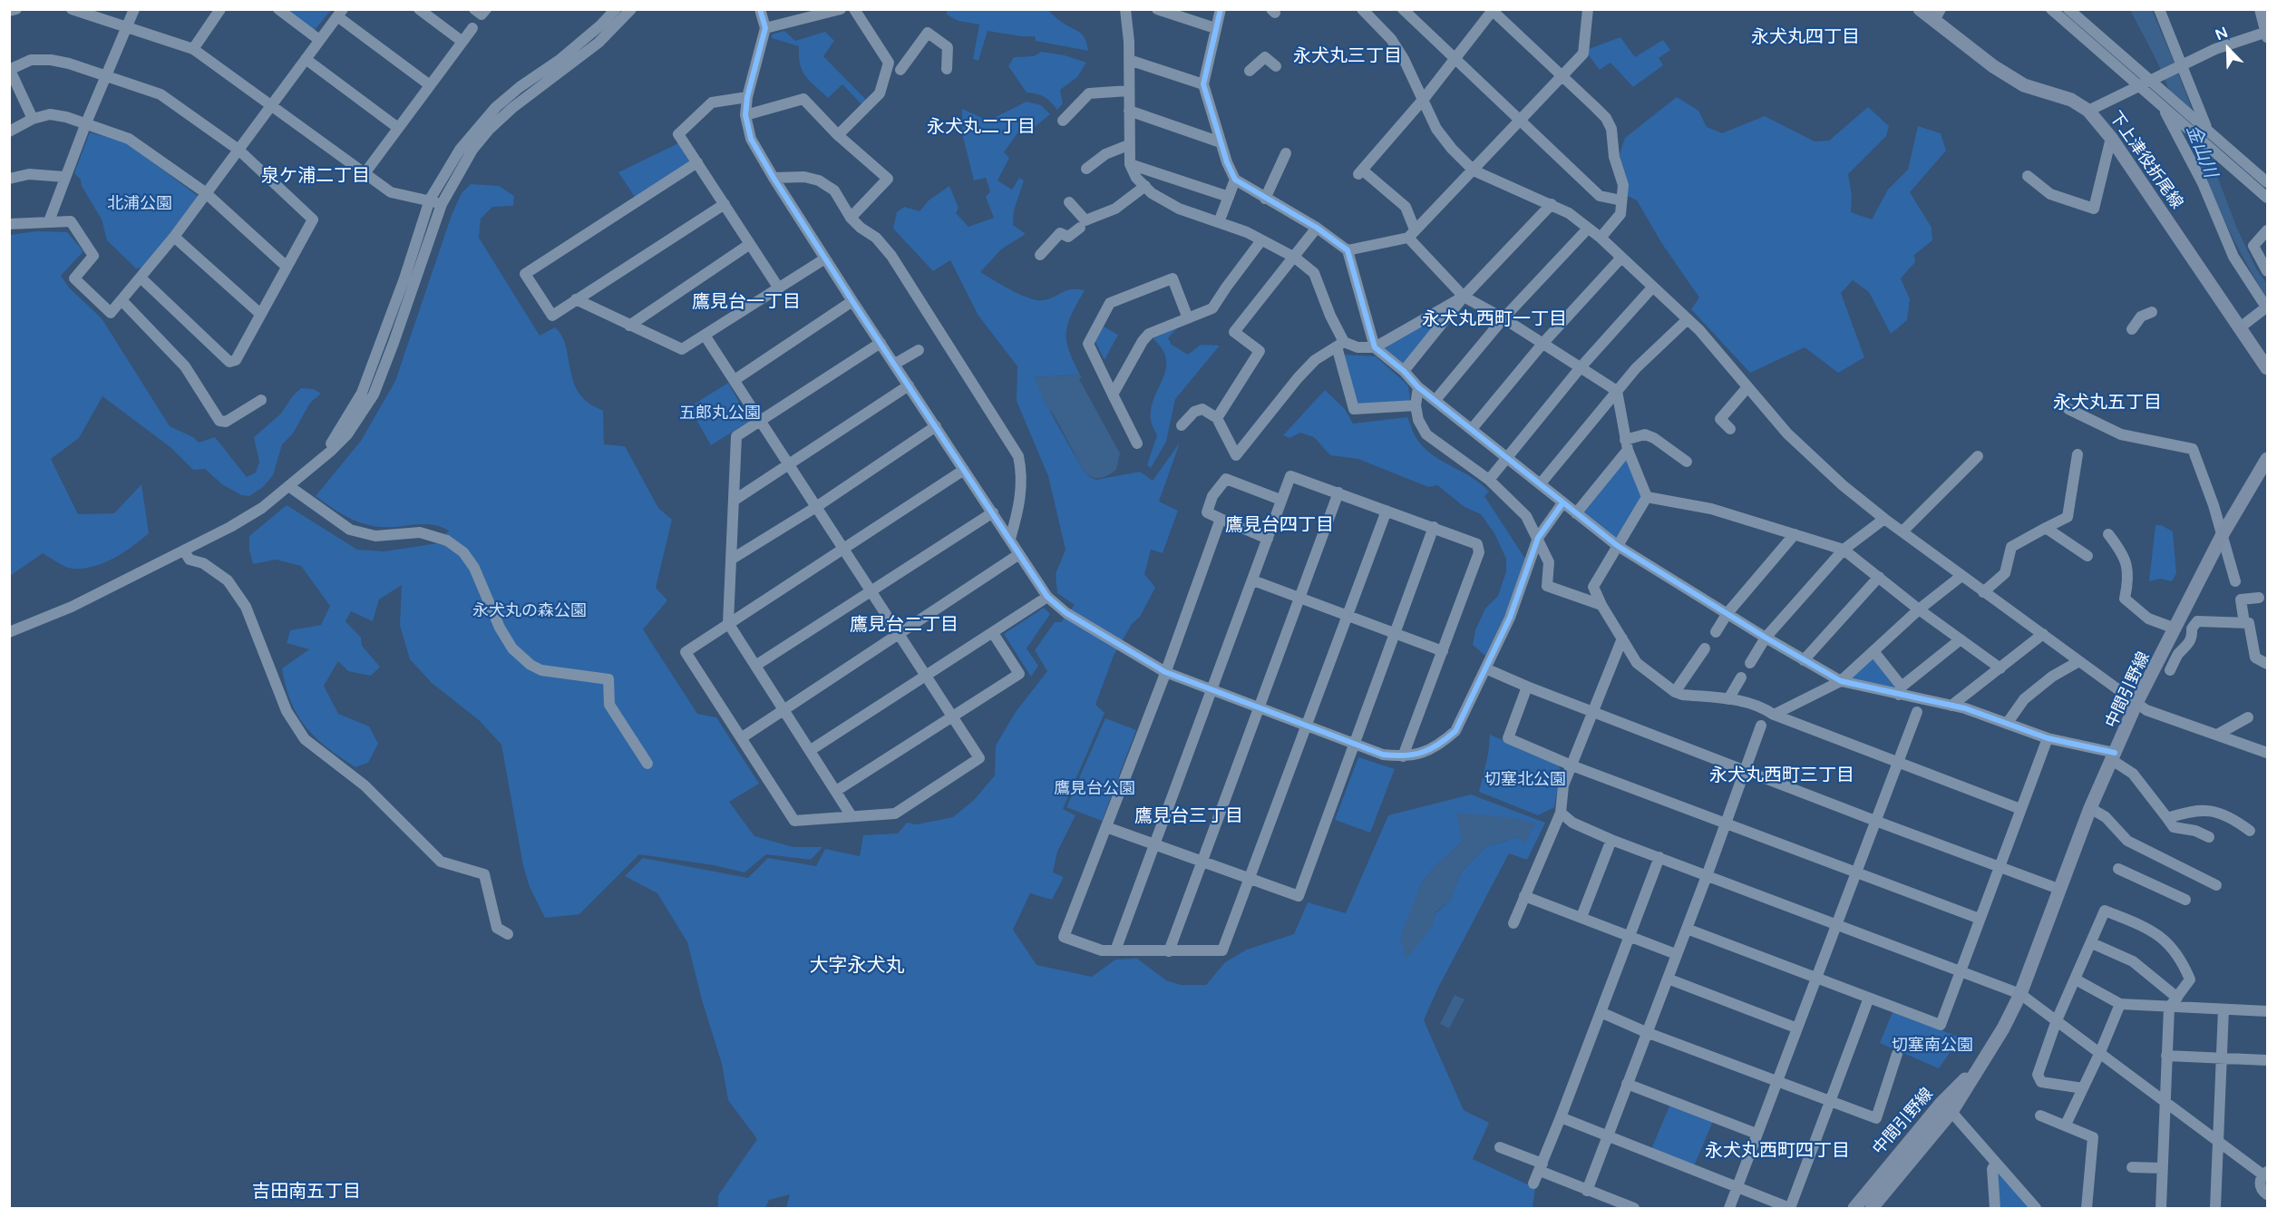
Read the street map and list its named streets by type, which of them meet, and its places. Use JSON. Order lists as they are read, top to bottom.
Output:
{
  "streets": {
    "main road": ["下上津役折尾線", "中間引野線"]
  },
  "districts": [
    "永犬丸四丁目",
    "永犬丸三丁目",
    "永犬丸二丁目",
    "泉ケ浦二丁目",
    "鷹見台一丁目",
    "永犬丸西町一丁目",
    "永犬丸五丁目",
    "鷹見台四丁目",
    "鷹見台二丁目",
    "永犬丸西町三丁目",
    "鷹見台三丁目",
    "大字永犬丸",
    "永犬丸西町四丁目",
    "吉田南五丁目"
  ],
  "water": ["金山川"],
  "parks": [
    "北浦公園",
    "五郎丸公園",
    "永犬丸の森公園",
    "切塞北公園",
    "鷹見台公園",
    "切塞南公園"
  ],
  "north": "top left"
}
